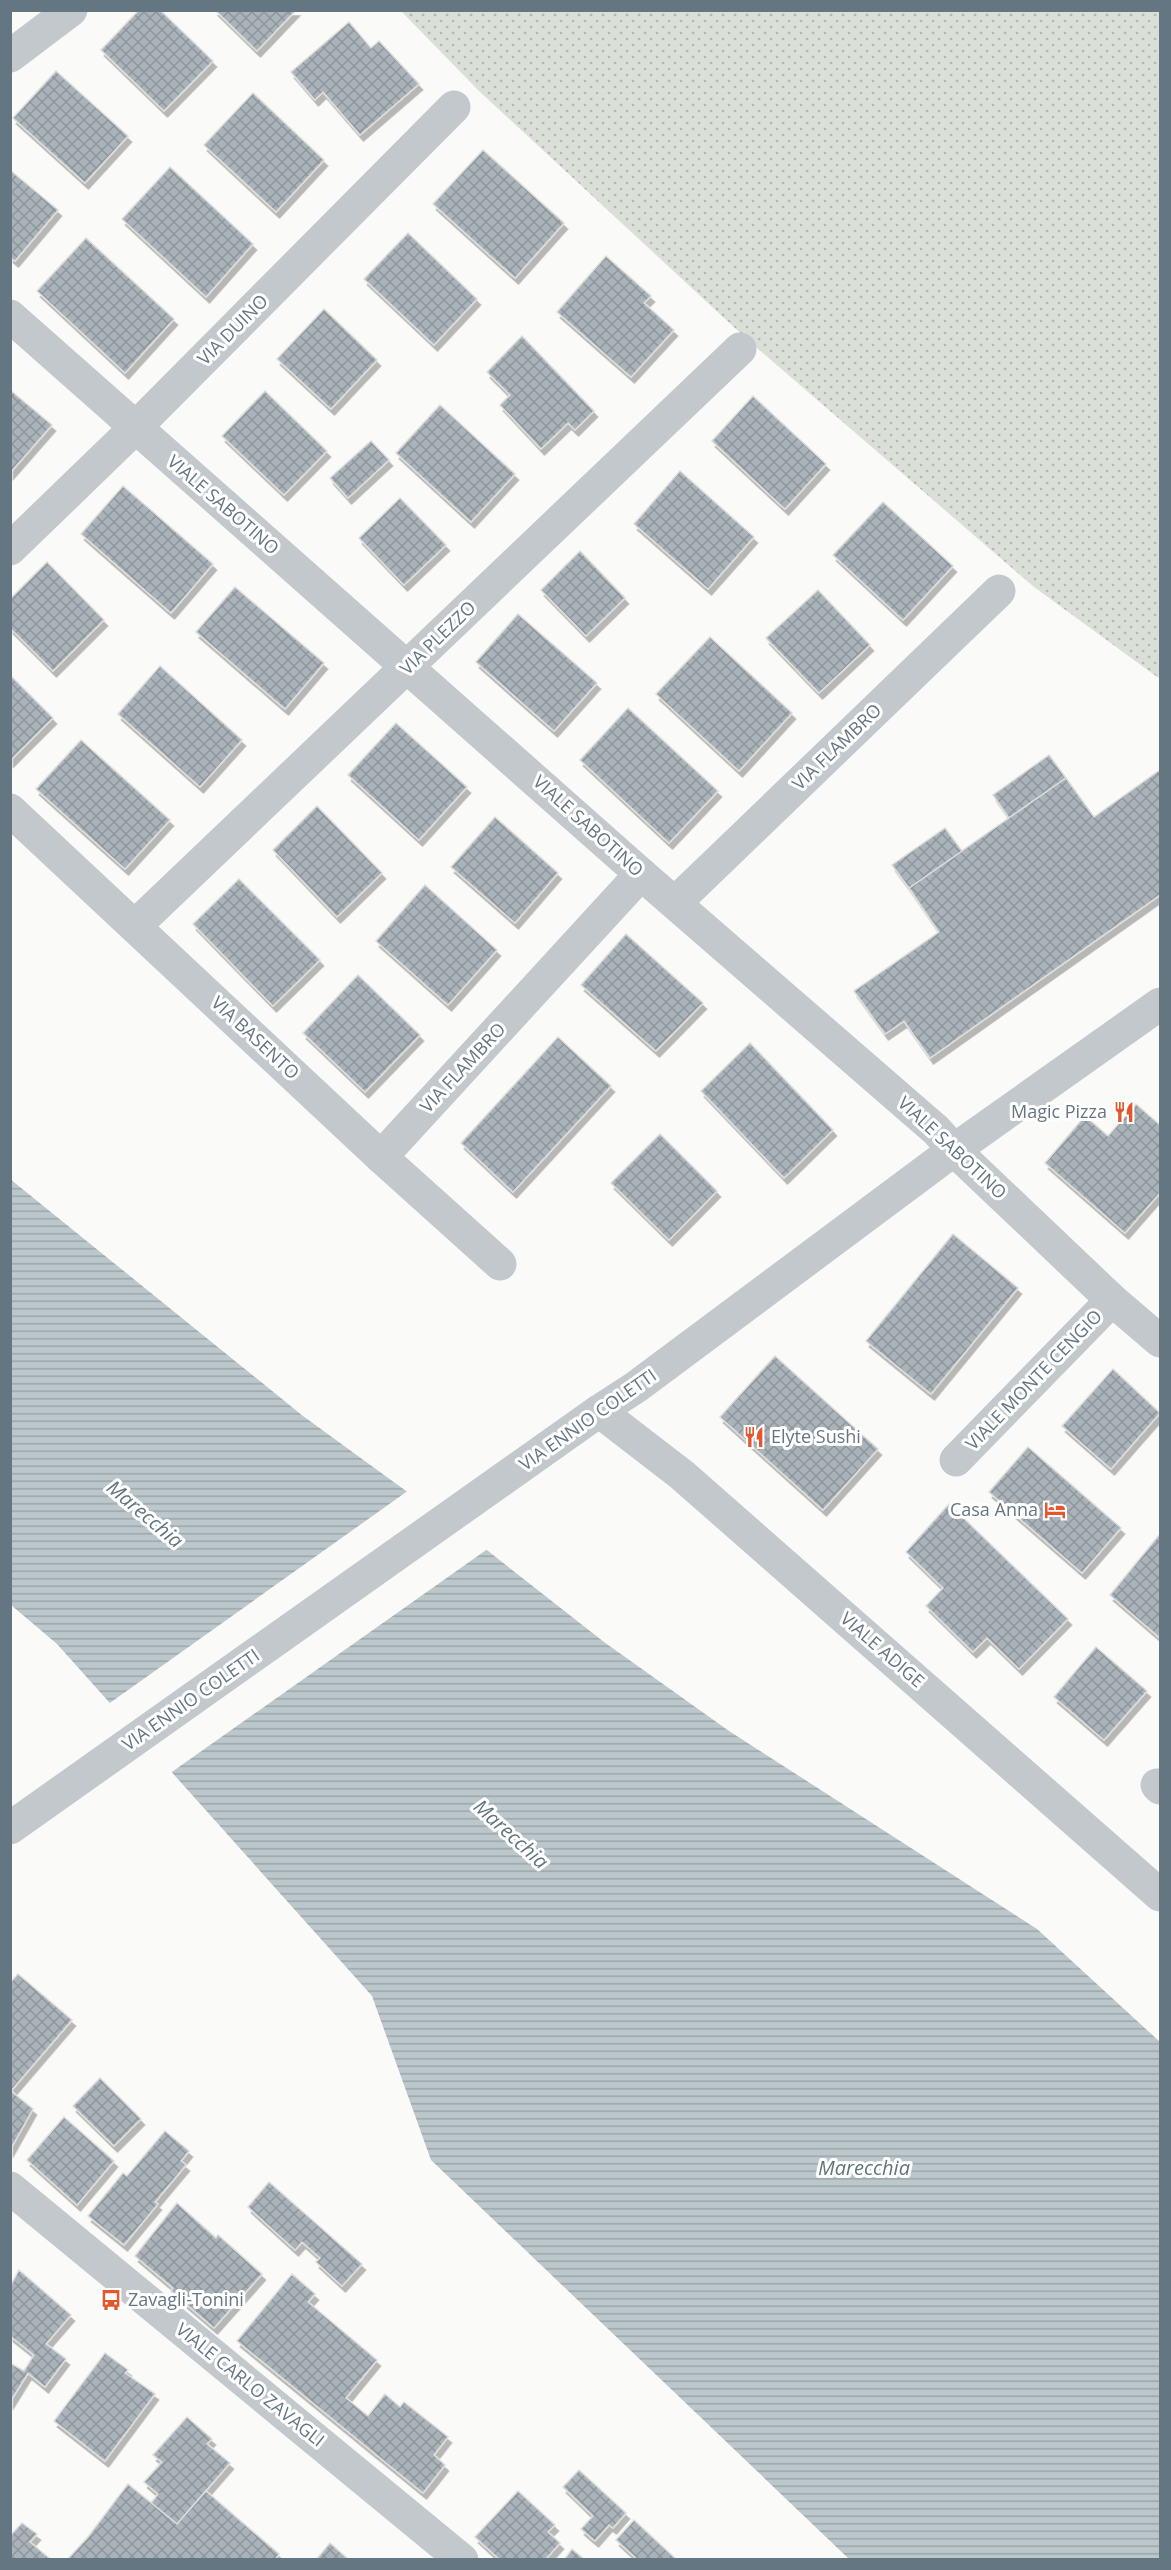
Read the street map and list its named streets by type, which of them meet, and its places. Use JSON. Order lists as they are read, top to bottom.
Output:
{
  "streets": {
    "street": [
      "VIA DUINO",
      "VIALE SABOTINO",
      "VIA PLEZZO",
      "VIA FLAMBRO",
      "VIA BASENTO",
      "VIALE MONTE CENGIO",
      "VIA ENNIO COLETTI",
      "VIALE ADIGE",
      "VIALE CARLO ZAVAGLI"
    ]
  },
  "crossings": [
    ["VIA DUINO", "VIALE SABOTINO"],
    ["VIALE SABOTINO", "VIA PLEZZO"],
    ["VIALE SABOTINO", "VIA FLAMBRO"],
    ["VIALE SABOTINO", "VIALE MONTE CENGIO"],
    ["VIALE SABOTINO", "VIA ENNIO COLETTI"],
    ["VIA PLEZZO", "VIA BASENTO"],
    ["VIA FLAMBRO", "VIA BASENTO"],
    ["VIA ENNIO COLETTI", "VIALE ADIGE"]
  ],
  "water": ["Marecchia"],
  "places": {
    "restaurant": ["Magic Pizza", "Elyte Sushi"],
    "hotel": ["Casa Anna"],
    "bus stop": ["Zavagli-Tonini"]
  }
}
